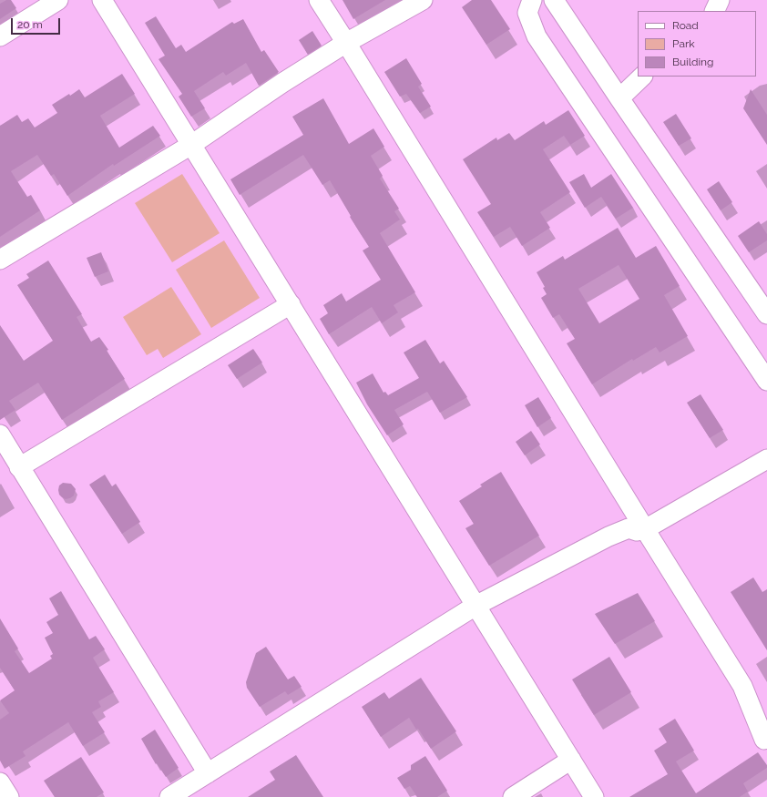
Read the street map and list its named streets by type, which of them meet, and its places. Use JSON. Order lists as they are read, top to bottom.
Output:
{
  "legend": ["Road", "Park", "Building"],
  "scale_bar": "20 m"
}
